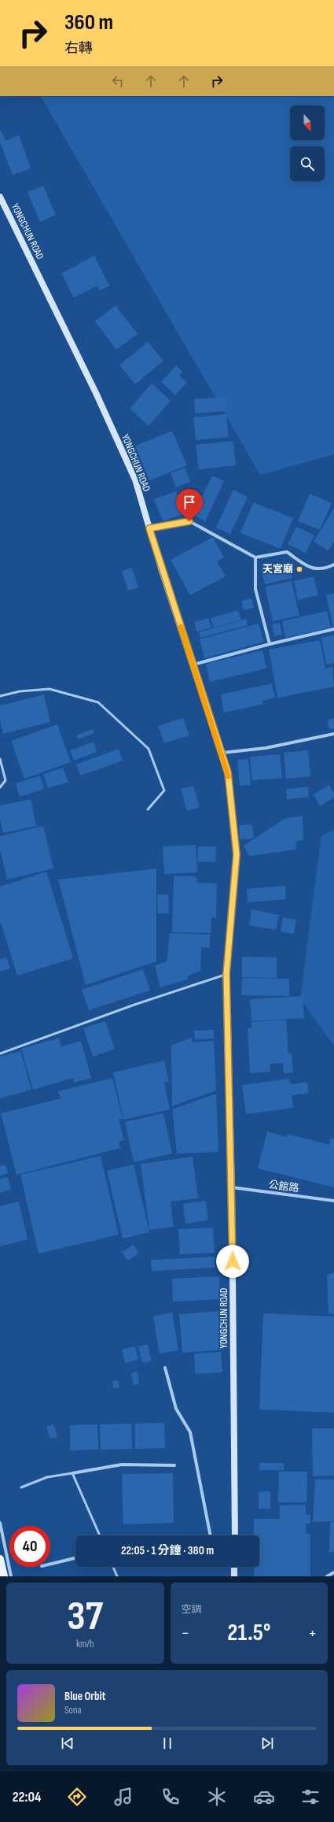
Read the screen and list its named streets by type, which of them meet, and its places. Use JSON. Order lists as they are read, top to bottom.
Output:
{
  "streets": {
    "street": ["YONGCHUN ROAD", "公館路"]
  },
  "crossings": [
    ["YONGCHUN ROAD", "公館路"]
  ],
  "places": ["天宮廟"],
  "north": "bottom",
  "page": {
    "turn": ["360 m", "右轉"],
    "limit": "40",
    "trip": "22:05 · 1 分鐘 · 380 m",
    "tile": [
      ["37", "km/h"],
      "空調"
    ],
    "heat": ["−", "21.5°", "+"],
    "song": ["Blue Orbit", "Sona"],
    "tabs": "22:04"
  }
}
